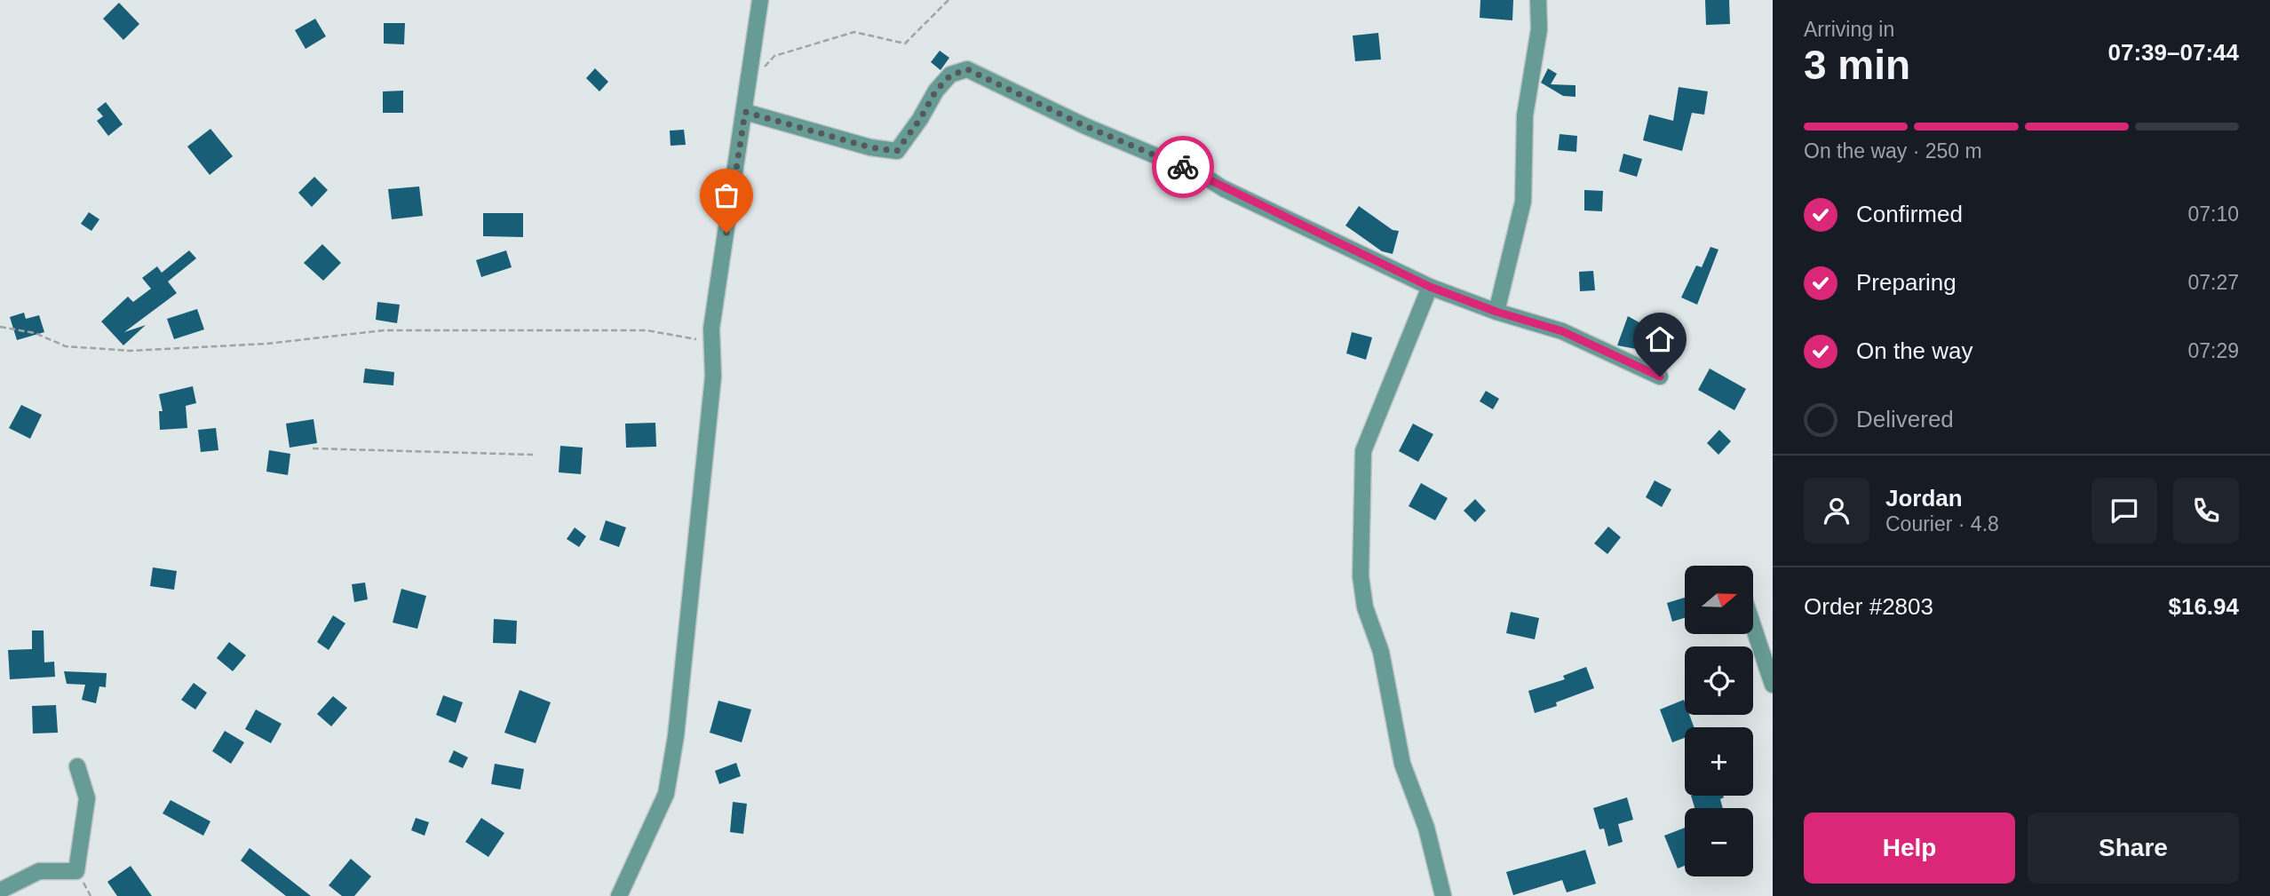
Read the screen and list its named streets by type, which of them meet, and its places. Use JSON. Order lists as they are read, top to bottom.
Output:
{
  "north": "right",
  "page": {
    "heading": ["3 min", "Arriving in", "07:39–07:44"],
    "panel": [
      "Jordan",
      "Courier · 4.8",
      "Order #2803",
      "$16.94"
    ],
    "bar": "On the way · 250 m",
    "list": [
      ["Confirmed", "07:10"],
      ["Preparing", "07:27"],
      ["On the way", "07:29"],
      "Delivered"
    ],
    "map_buttons": ["+", "−"],
    "buttons": ["Help", "Share"]
  }
}
